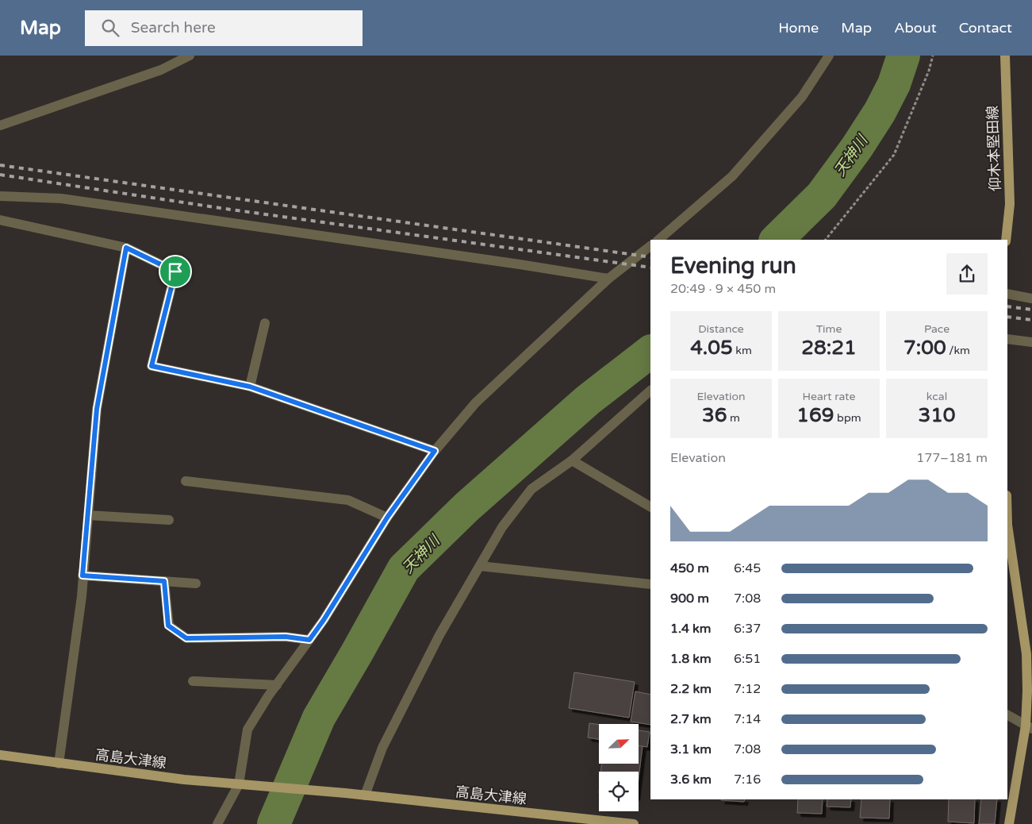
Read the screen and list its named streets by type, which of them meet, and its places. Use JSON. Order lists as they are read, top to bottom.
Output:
{
  "streets": {
    "main road": ["仰木本堅田線", "高島大津線"]
  },
  "water": ["天神川"],
  "north": "top right",
  "page": {
    "header": "Map",
    "search": "Search here",
    "nav": [
      "Home",
      "Map",
      "About",
      "Contact"
    ],
    "heading": ["Evening run", "20:49 · 9 × 450 m"],
    "stats": [
      ["Distance", "4.05 km"],
      ["Time", "28:21"],
      ["Pace", "7:00 /km"],
      ["Elevation", "36 m"],
      ["Heart rate", "169 bpm"],
      ["kcal", "310"]
    ],
    "chart": ["Elevation", "177–181 m"],
    "list": [
      {
        "name": "450 m",
        "note": "6:45"
      },
      {
        "name": "900 m",
        "note": "7:08"
      },
      {
        "name": "1.4 km",
        "note": "6:37"
      },
      {
        "name": "1.8 km",
        "note": "6:51"
      },
      {
        "name": "2.2 km",
        "note": "7:12"
      },
      {
        "name": "2.7 km",
        "note": "7:14"
      },
      {
        "name": "3.1 km",
        "note": "7:08"
      },
      {
        "name": "3.6 km",
        "note": "7:16"
      }
    ]
  }
}
